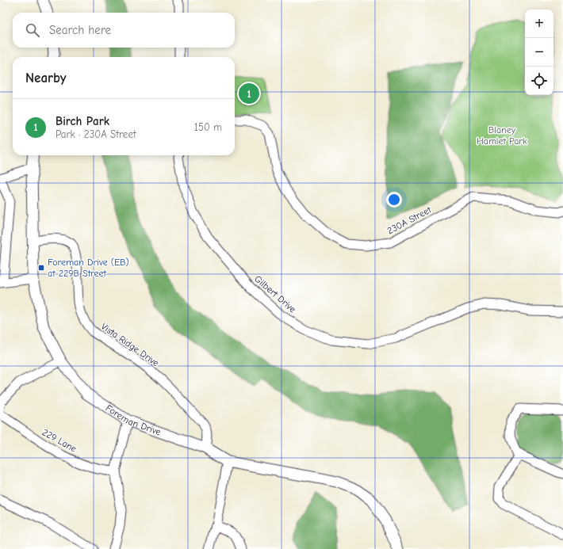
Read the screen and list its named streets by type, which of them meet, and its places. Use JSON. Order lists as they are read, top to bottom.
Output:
{
  "streets": {
    "street": [
      "230A Street",
      "Gilbert Drive",
      "Vista Ridge Drive",
      "Foreman Drive",
      "229 Lane"
    ]
  },
  "crossings": [
    ["Vista Ridge Drive", "Foreman Drive"]
  ],
  "parks": ["Blaney Hamlet Park"],
  "places": {
    "transit": ["Foreman Drive (EB) at 229B Street"]
  },
  "page": {
    "map_buttons": ["+", "−"],
    "search": "Search here",
    "heading": "Nearby",
    "pins": "1",
    "list": [
      {
        "mark": "1",
        "name": "Birch Park",
        "note": "Park · 230A Street",
        "value": "150 m"
      }
    ]
  }
}
